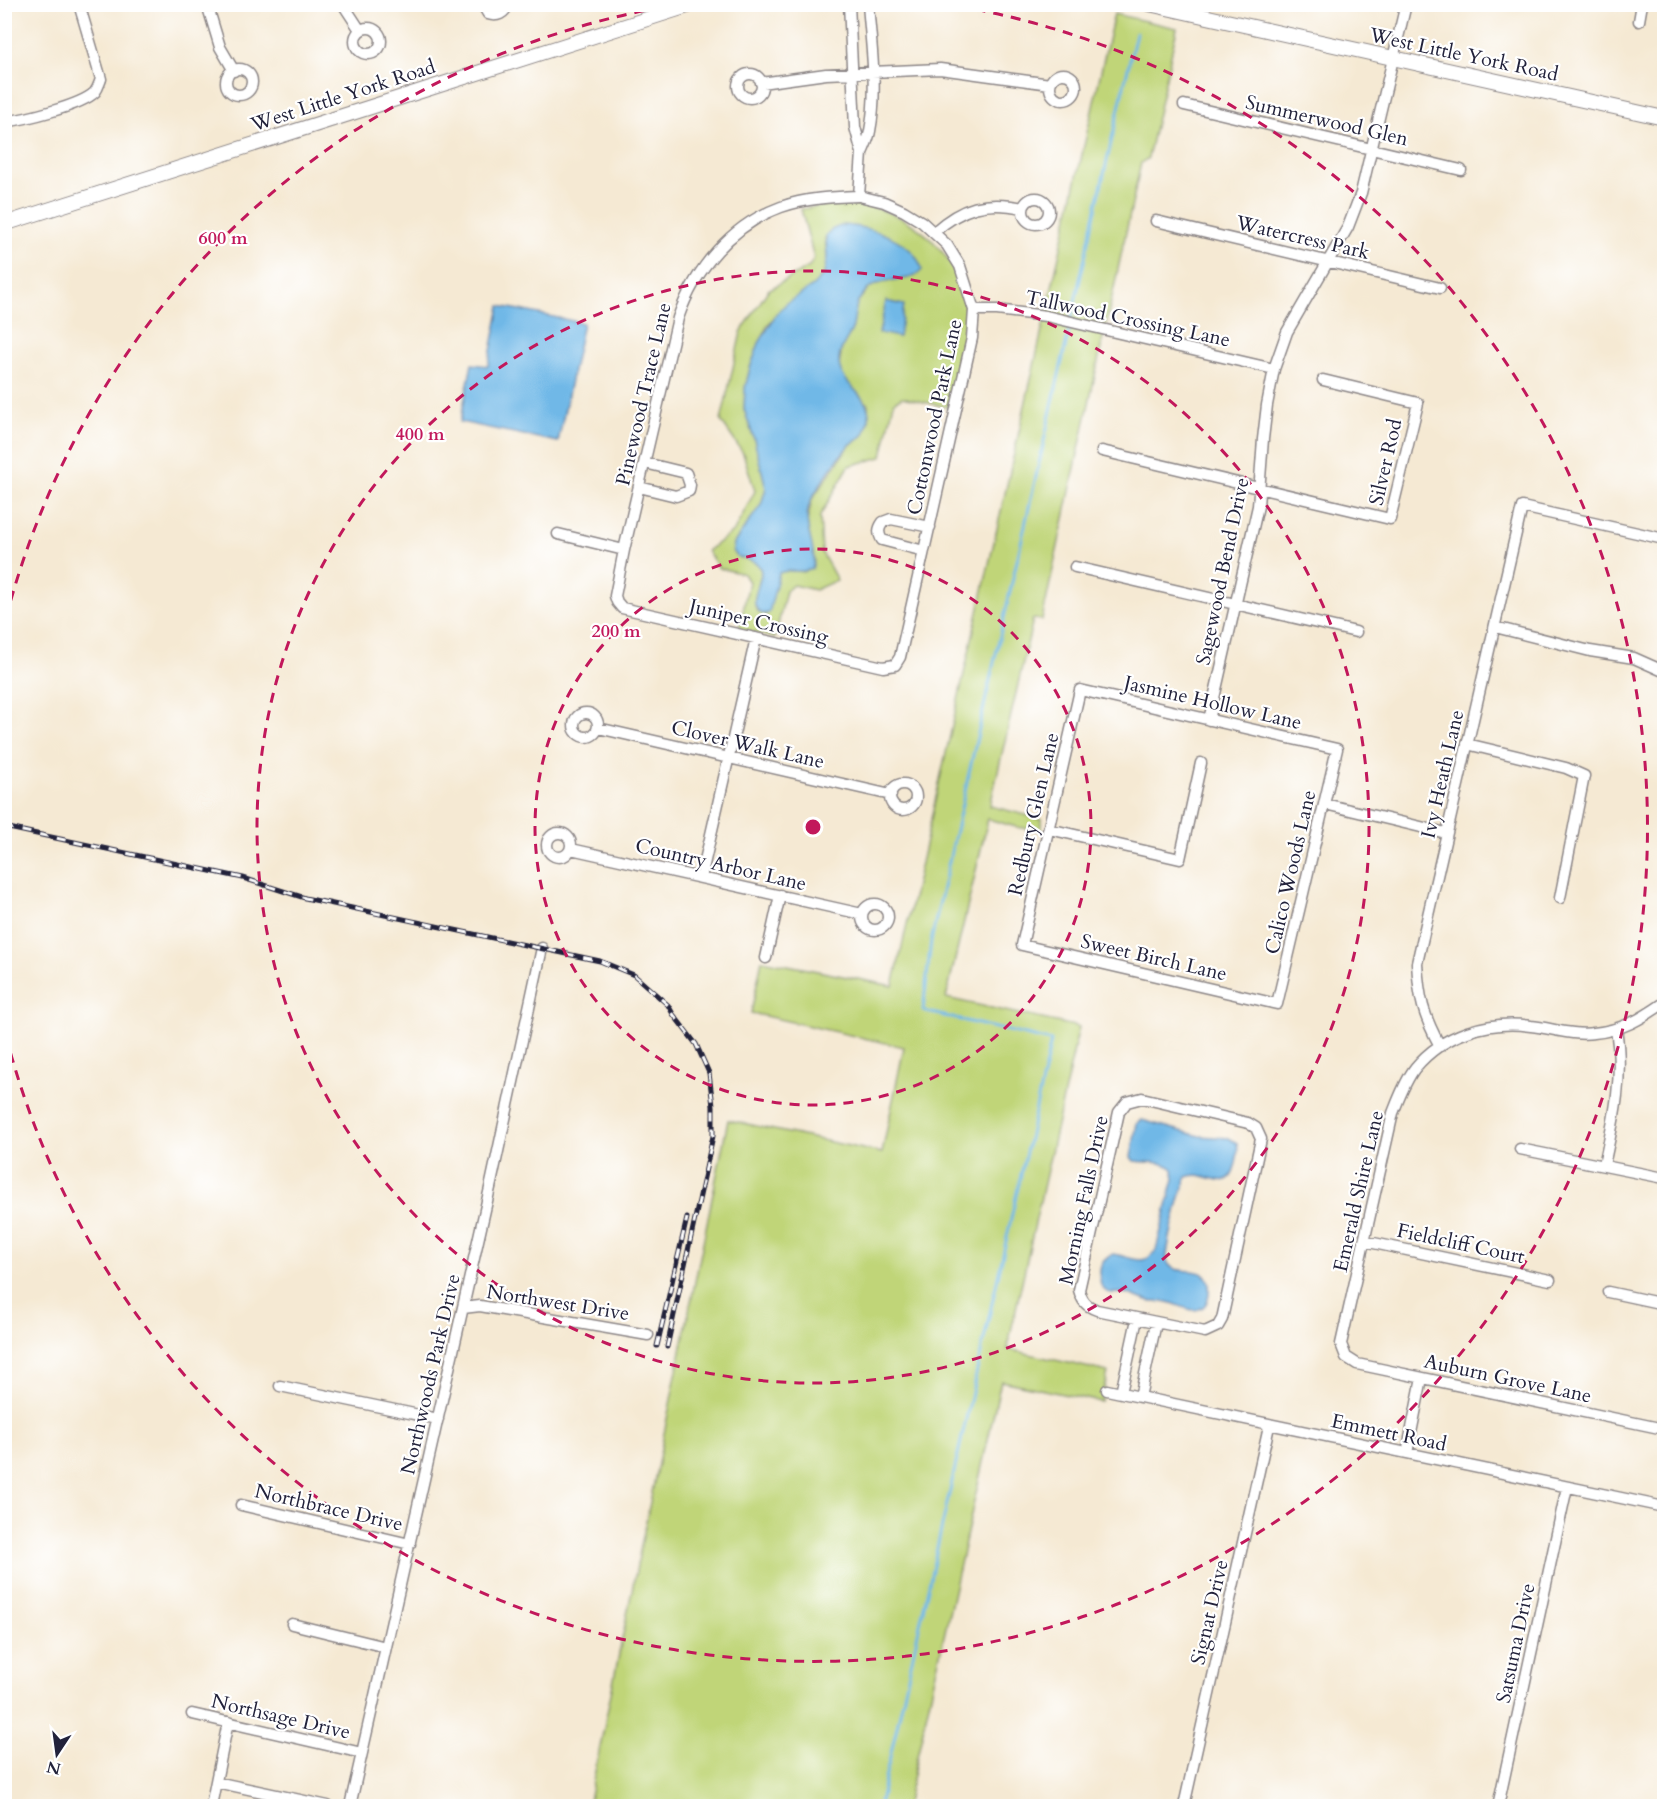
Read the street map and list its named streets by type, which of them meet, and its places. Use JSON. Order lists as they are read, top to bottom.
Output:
{
  "streets": {
    "main road": ["West Little York Road"],
    "street": [
      "Summerwood Glen",
      "Watercress Park",
      "Tallwood Crossing Lane",
      "Pinewood Trace Lane",
      "Cottonwood Park Lane",
      "Silver Rod",
      "Sagewood Bend Drive",
      "Juniper Crossing",
      "Jasmine Hollow Lane",
      "Clover Walk Lane",
      "Ivy Heath Lane",
      "Redbury Glen Lane",
      "Country Arbor Lane",
      "Calico Woods Lane",
      "Sweet Birch Lane",
      "Emerald Shire Lane",
      "Morning Falls Drive",
      "Fieldcliff Court",
      "Northwest Drive",
      "Northwoods Park Drive",
      "Auburn Grove Lane",
      "Emmett Road",
      "Northbrace Drive",
      "Signat Drive",
      "Satsuma Drive",
      "Northsage Drive"
    ]
  },
  "crossings": [
    ["West Little York Road", "Sagewood Bend Drive"],
    ["Summerwood Glen", "Sagewood Bend Drive"],
    ["Watercress Park", "Sagewood Bend Drive"],
    ["Tallwood Crossing Lane", "Cottonwood Park Lane"],
    ["Tallwood Crossing Lane", "Sagewood Bend Drive"],
    ["Pinewood Trace Lane", "Cottonwood Park Lane"],
    ["Pinewood Trace Lane", "Juniper Crossing"],
    ["Cottonwood Park Lane", "Juniper Crossing"],
    ["Silver Rod", "Sagewood Bend Drive"],
    ["Sagewood Bend Drive", "Jasmine Hollow Lane"],
    ["Jasmine Hollow Lane", "Redbury Glen Lane"],
    ["Jasmine Hollow Lane", "Calico Woods Lane"],
    ["Ivy Heath Lane", "Emerald Shire Lane"],
    ["Redbury Glen Lane", "Sweet Birch Lane"],
    ["Calico Woods Lane", "Sweet Birch Lane"],
    ["Emerald Shire Lane", "Fieldcliff Court"],
    ["Emerald Shire Lane", "Auburn Grove Lane"],
    ["Northwest Drive", "Northwoods Park Drive"],
    ["Northwoods Park Drive", "Northbrace Drive"],
    ["Northwoods Park Drive", "Northsage Drive"],
    ["Emmett Road", "Signat Drive"],
    ["Emmett Road", "Satsuma Drive"]
  ],
  "north": "bottom",
  "rings": ["600 m", "400 m", "200 m"]
}
